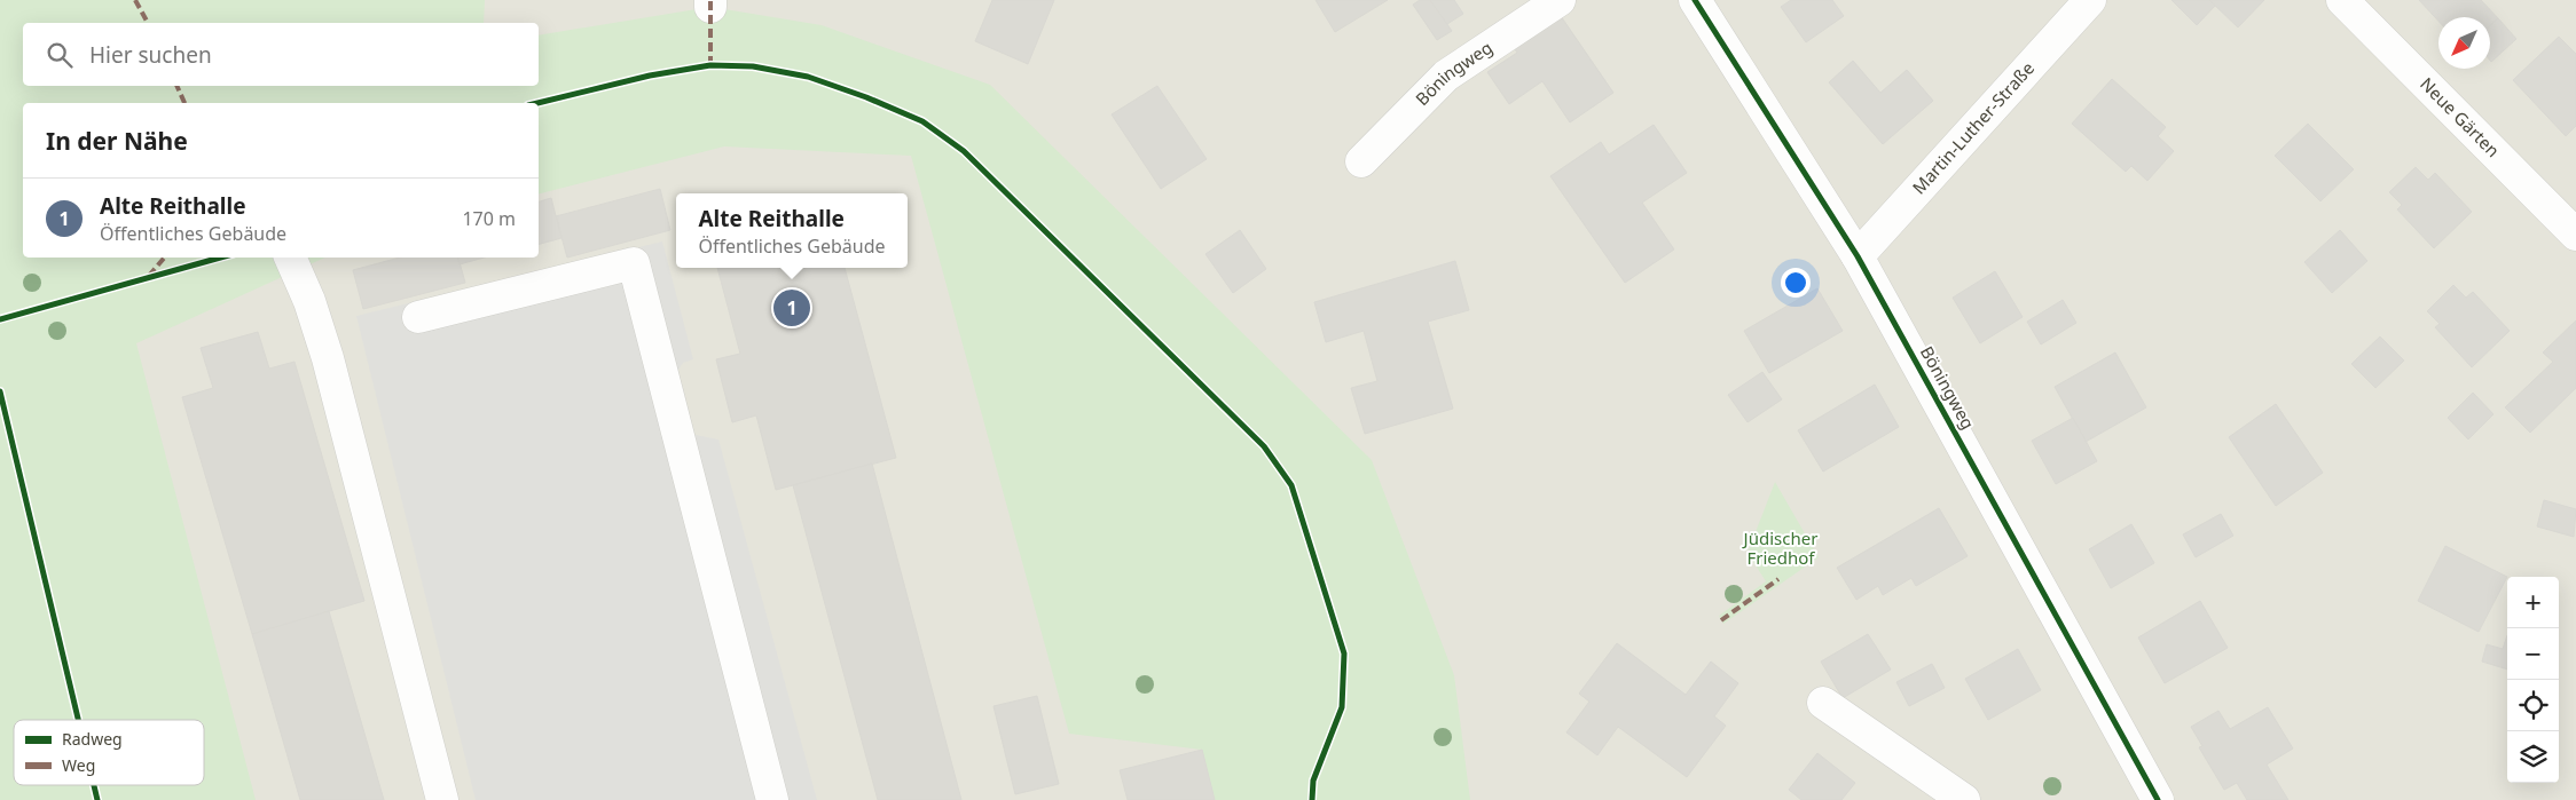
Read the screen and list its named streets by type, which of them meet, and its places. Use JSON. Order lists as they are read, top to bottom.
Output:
{
  "streets": {
    "street": ["Böningweg", "Neue Gärten", "Martin-Luther-Straße"]
  },
  "crossings": [
    ["Böningweg", "Martin-Luther-Straße"]
  ],
  "parks": ["Jüdischer Friedhof"],
  "legend": ["Radweg", "Weg"],
  "north": "bottom left",
  "page": {
    "search": "Hier suchen",
    "heading": "In der Nähe",
    "list": [
      {
        "mark": "1",
        "name": "Alte Reithalle",
        "note": "Öffentliches Gebäude",
        "value": "170 m"
      }
    ],
    "popup": ["Alte Reithalle", "Öffentliches Gebäude"],
    "pins": "1",
    "map_buttons": ["+", "−"]
  }
}
